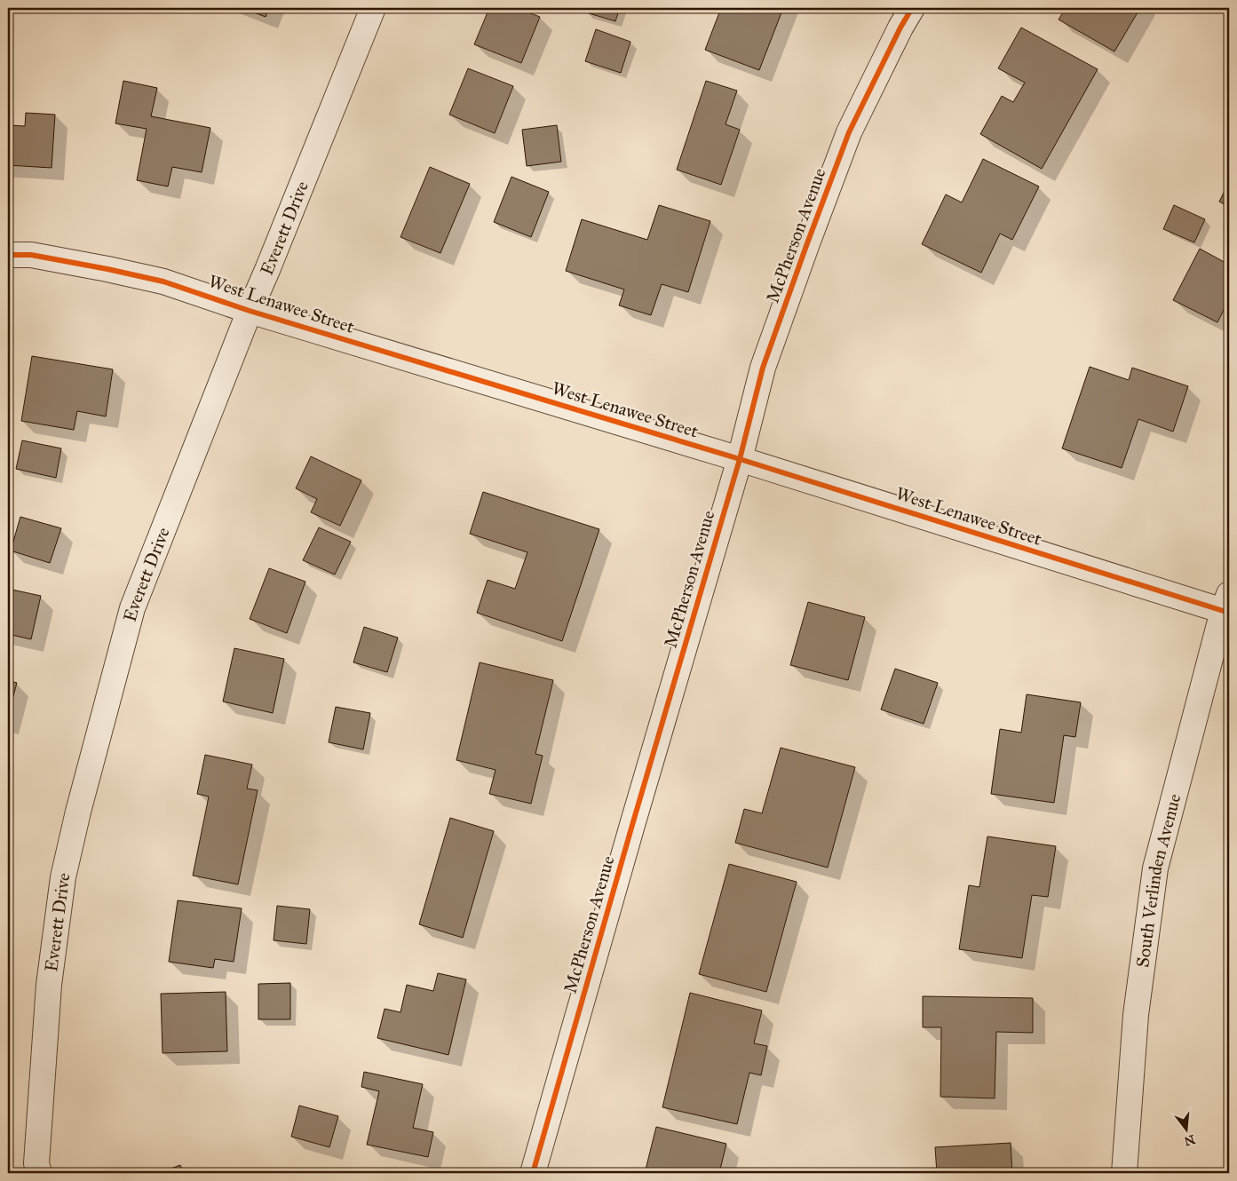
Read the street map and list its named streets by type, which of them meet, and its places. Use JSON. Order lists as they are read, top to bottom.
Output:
{
  "streets": {
    "street": [
      "Everett Drive",
      "McPherson Avenue",
      "West Lenawee Street",
      "South Verlinden Avenue"
    ]
  },
  "crossings": [
    ["Everett Drive", "West Lenawee Street"],
    ["McPherson Avenue", "West Lenawee Street"],
    ["West Lenawee Street", "South Verlinden Avenue"]
  ],
  "north": "bottom"
}
